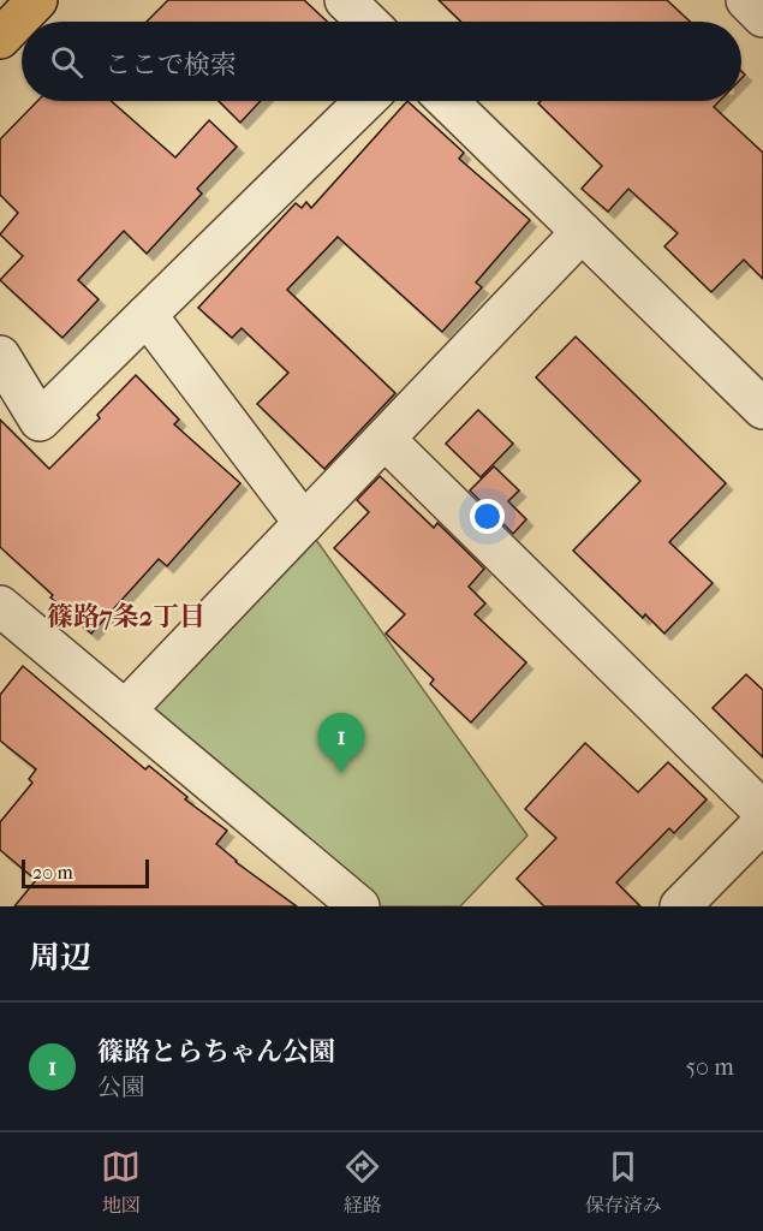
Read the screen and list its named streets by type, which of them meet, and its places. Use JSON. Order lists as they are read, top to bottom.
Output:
{
  "districts": ["篠路7条2丁目"],
  "scale_bar": "20 m",
  "page": {
    "search": "ここで検索",
    "pins": "1",
    "scale": "20 m",
    "heading": "周辺",
    "list": [
      {
        "mark": "1",
        "name": "篠路とらちゃん公園",
        "note": "公園",
        "value": "50 m"
      }
    ],
    "nav": ["地図", "経路", "保存済み"]
  }
}
